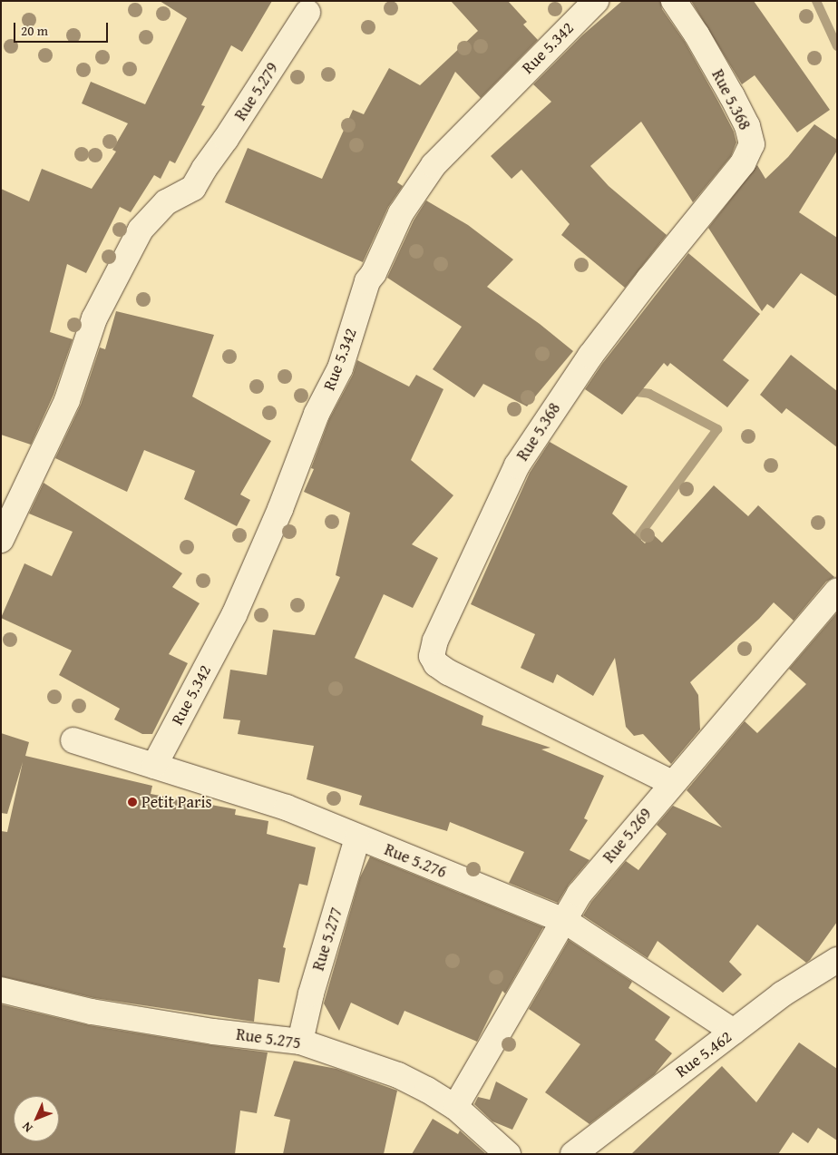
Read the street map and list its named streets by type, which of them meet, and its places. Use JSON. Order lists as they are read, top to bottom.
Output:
{
  "streets": {
    "street": [
      "Rue 5.342",
      "Rue 5.279",
      "Rue 5.368",
      "Rue 5.269",
      "Rue 5.276",
      "Rue 5.277",
      "Rue 5.275",
      "Rue 5.462"
    ]
  },
  "crossings": [
    ["Rue 5.342", "Rue 5.276"],
    ["Rue 5.368", "Rue 5.269"],
    ["Rue 5.269", "Rue 5.276"],
    ["Rue 5.269", "Rue 5.275"],
    ["Rue 5.276", "Rue 5.277"],
    ["Rue 5.276", "Rue 5.462"],
    ["Rue 5.277", "Rue 5.275"]
  ],
  "places": ["Petit Paris"],
  "scale_bar": "20 m",
  "north": "bottom left"
}
